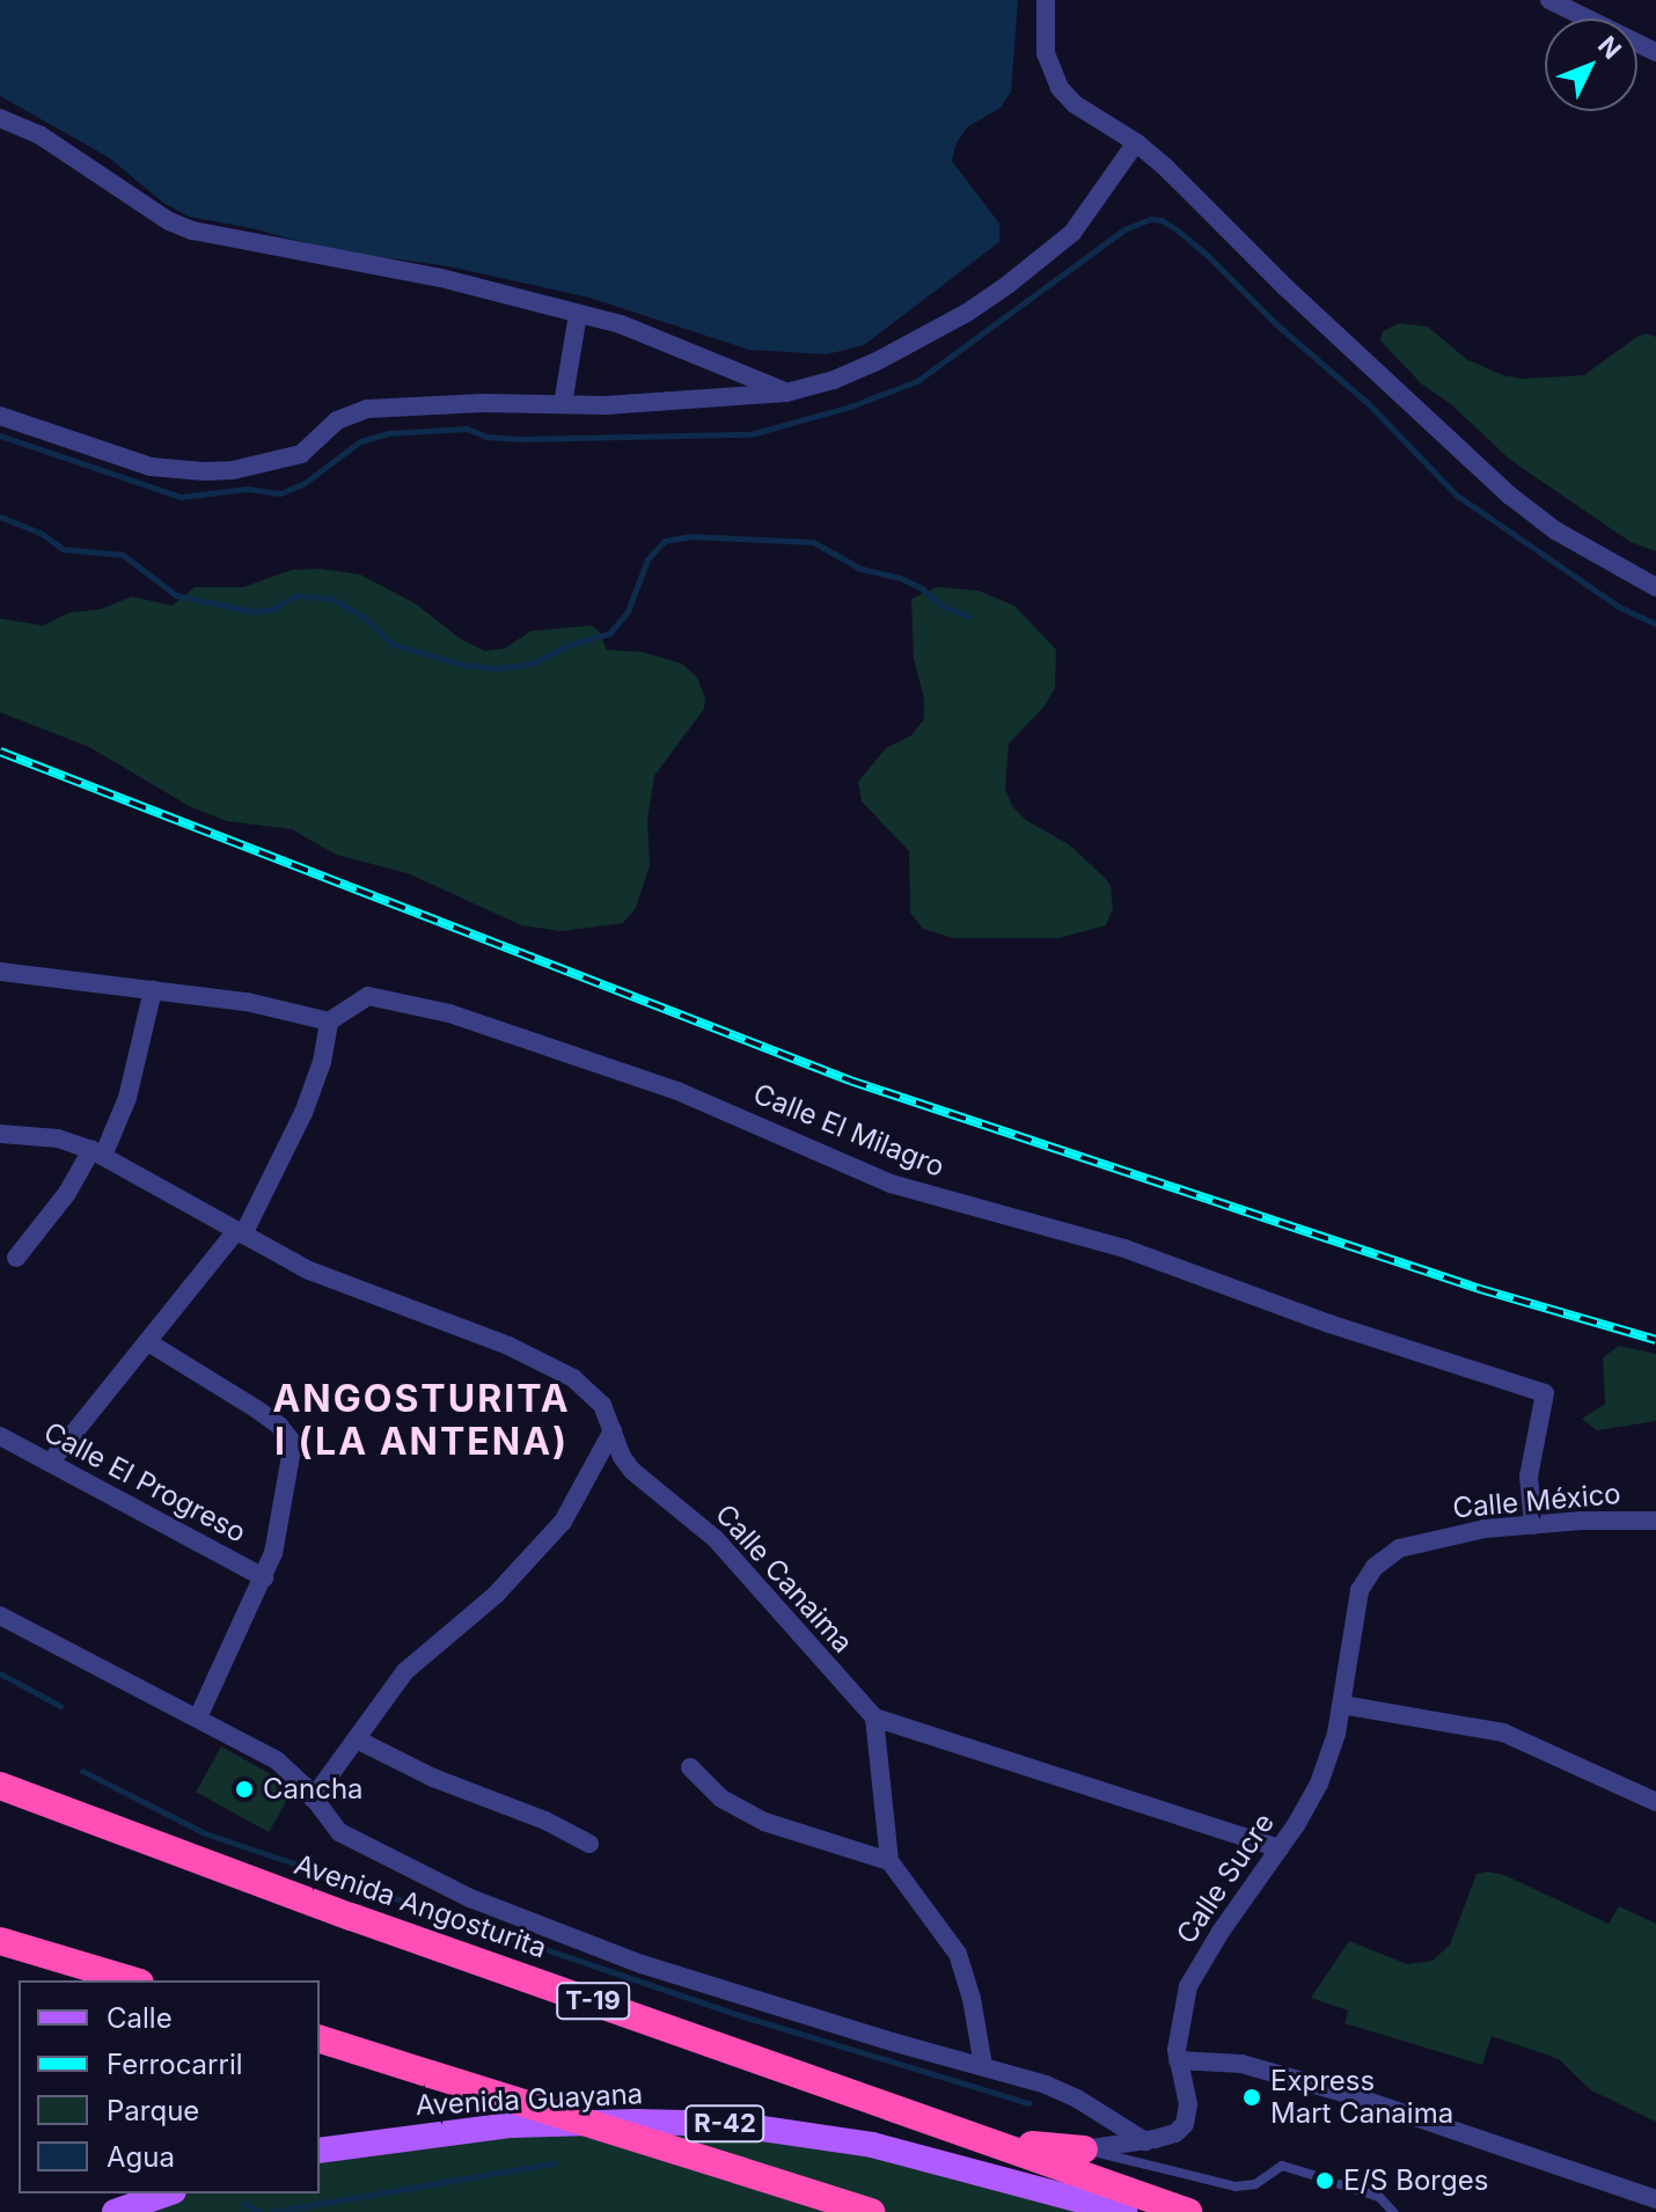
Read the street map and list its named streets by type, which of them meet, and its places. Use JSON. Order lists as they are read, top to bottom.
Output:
{
  "streets": {
    "highway": ["Avenida Angosturita", "T-19"],
    "main road": ["Avenida Guayana", "R-42"],
    "street": [
      "Calle El Milagro",
      "Calle El Progreso",
      "Calle México",
      "Calle Canaima",
      "Calle Sucre"
    ]
  },
  "crossings": [
    ["Calle El Milagro", "Calle México"],
    ["Calle México", "Calle Sucre"],
    ["Calle Sucre", "T-19"],
    ["Avenida Angosturita", "T-19"]
  ],
  "districts": ["ANGOSTURITA I (LA ANTENA)"],
  "places": ["Cancha", "Express Mart Canaima", "E/S Borges"],
  "legend": [
    "Calle",
    "Ferrocarril",
    "Parque",
    "Agua"
  ],
  "north": "top right"
}
